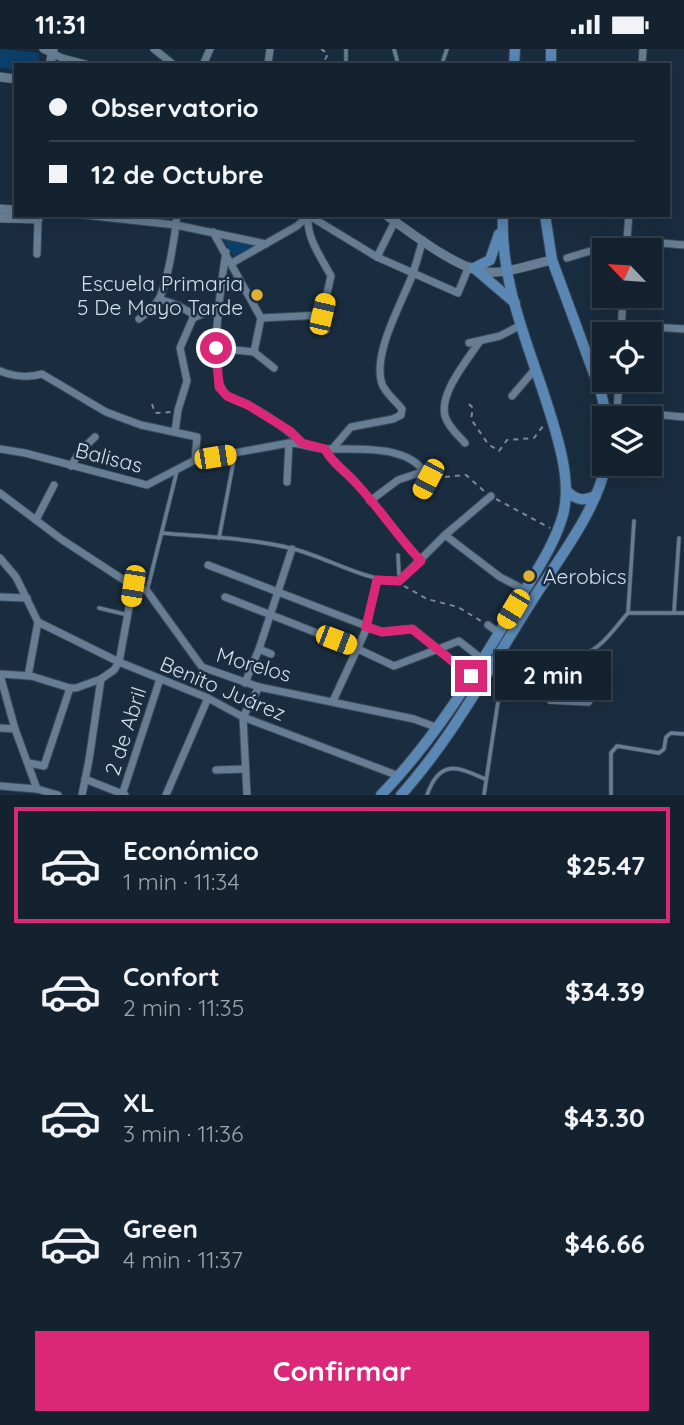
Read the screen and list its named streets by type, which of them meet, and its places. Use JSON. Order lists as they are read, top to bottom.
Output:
{
  "streets": {
    "street": [
      "Balisas",
      "Morelos",
      "Benito Juárez",
      "2 de Abril"
    ]
  },
  "crossings": [
    ["Benito Juárez", "2 de Abril"]
  ],
  "places": ["Escuela Primaria 5 De Mayo Tarde", "Aerobics"],
  "north": "top left",
  "page": {
    "status": "11:31",
    "banner": ["Observatorio", "12 de Octubre"],
    "bubble": "2 min",
    "list": [
      {
        "name": "Económico",
        "note": "1 min · 11:34",
        "value": "$25.47"
      },
      {
        "name": "Confort",
        "note": "2 min · 11:35",
        "value": "$34.39"
      },
      {
        "name": "XL",
        "note": "3 min · 11:36",
        "value": "$43.30"
      },
      {
        "name": "Green",
        "note": "4 min · 11:37",
        "value": "$46.66"
      }
    ],
    "buttons": "Confirmar"
  }
}
